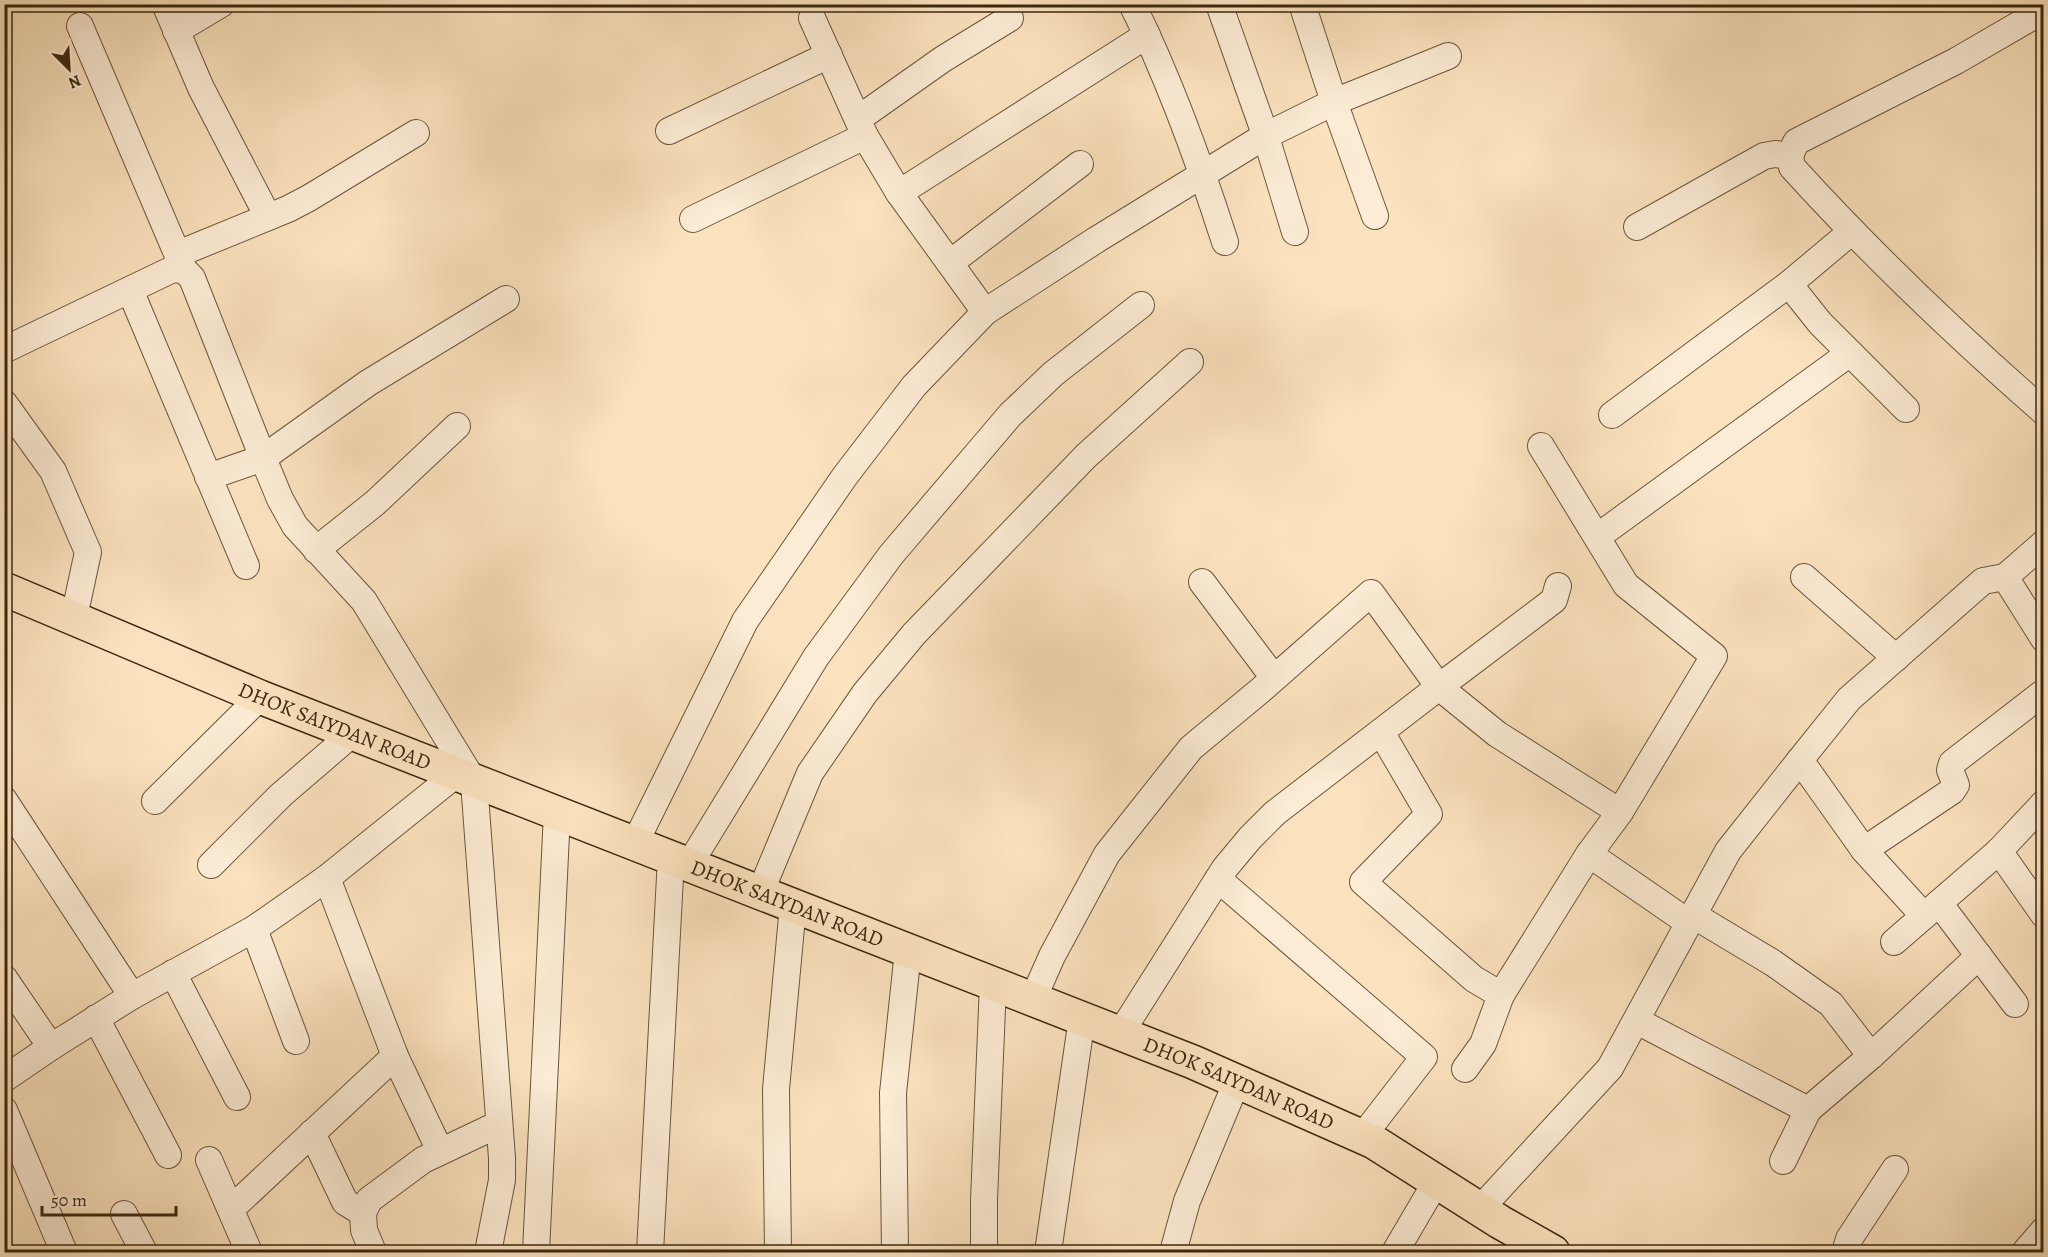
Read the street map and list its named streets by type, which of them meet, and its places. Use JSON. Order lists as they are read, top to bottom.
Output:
{
  "streets": {
    "main road": ["DHOK SAIYDAN ROAD"]
  },
  "scale_bar": "50 m",
  "north": "bottom right"
}
